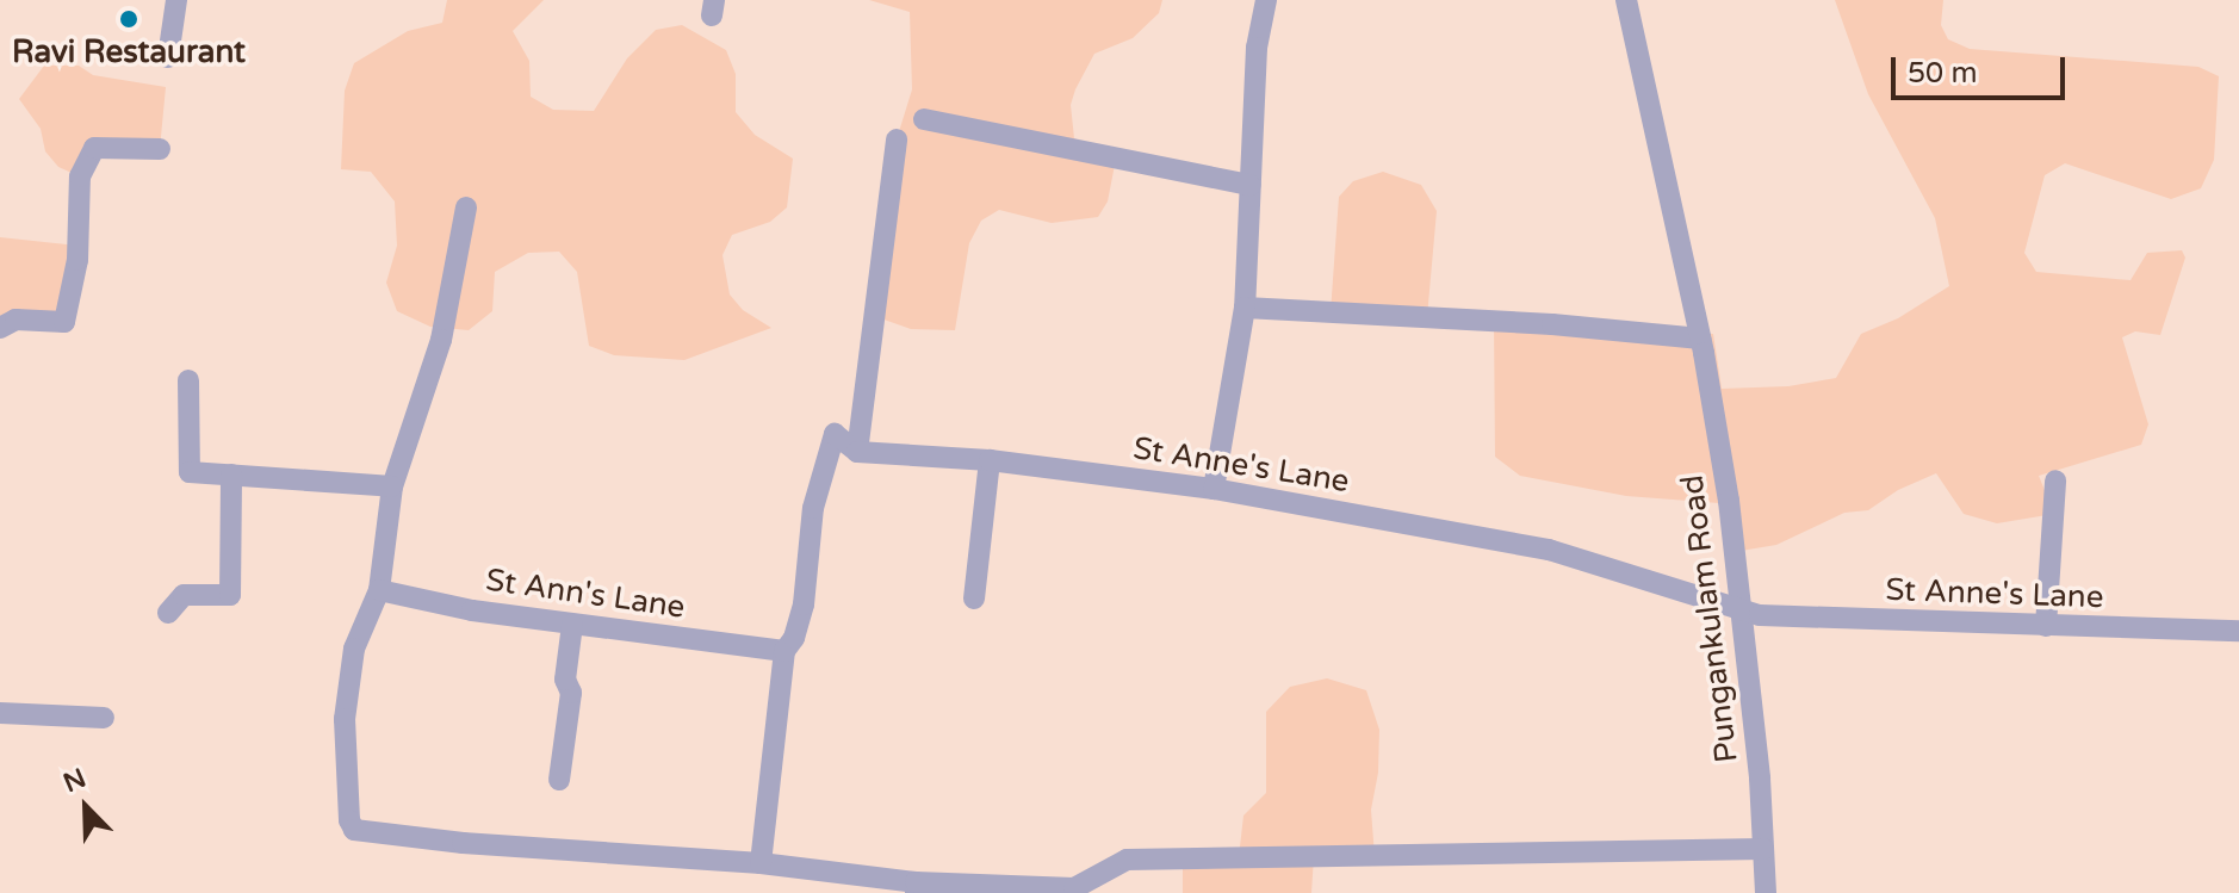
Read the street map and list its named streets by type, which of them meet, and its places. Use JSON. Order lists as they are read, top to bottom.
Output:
{
  "streets": {
    "street": ["St Anne's Lane", "St Ann's Lane", "Pungankulam Road"]
  },
  "crossings": [
    ["St Anne's Lane", "St Ann's Lane"],
    ["St Anne's Lane", "Pungankulam Road"]
  ],
  "places": ["Ravi Restaurant"],
  "scale_bar": "50 m",
  "north": "top left"
}
